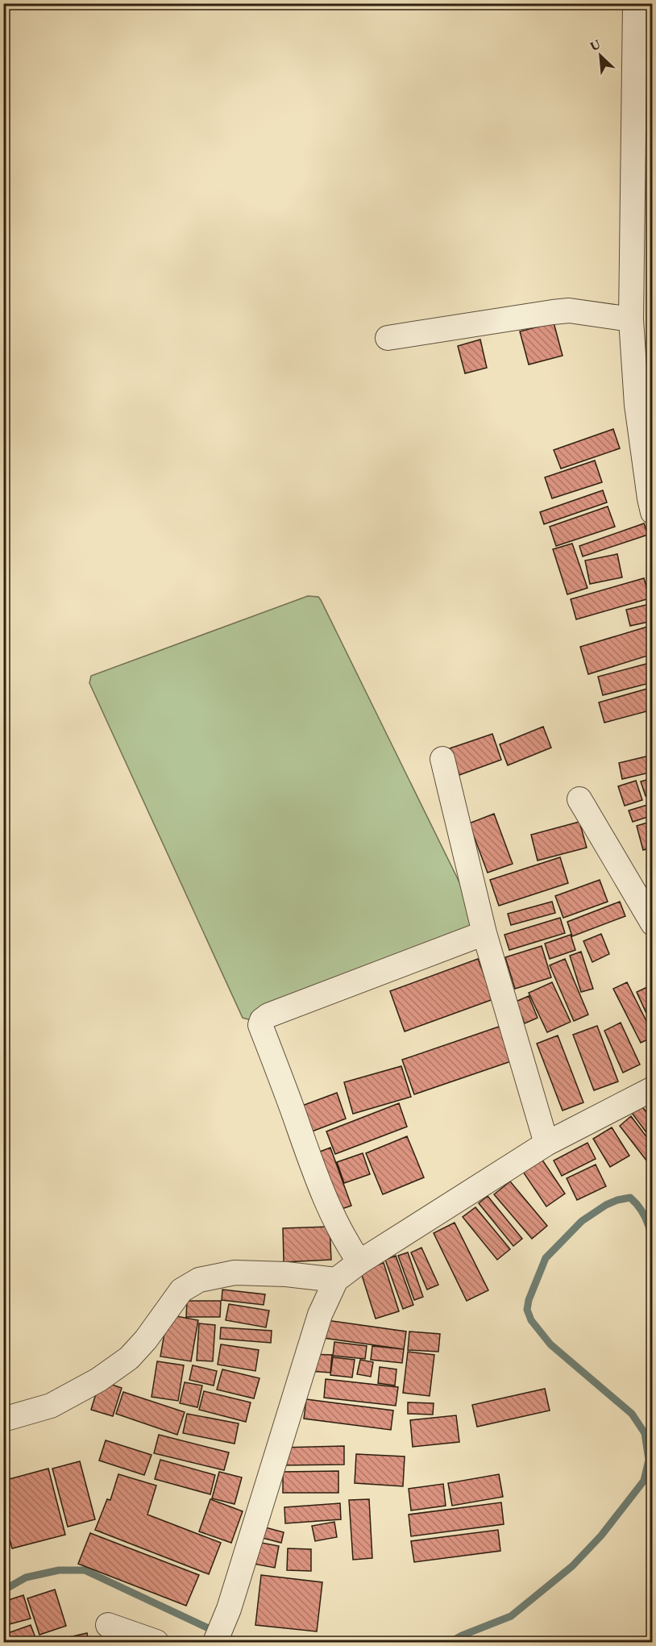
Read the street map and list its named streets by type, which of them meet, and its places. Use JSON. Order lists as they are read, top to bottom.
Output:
{
  "north": "top left"
}
